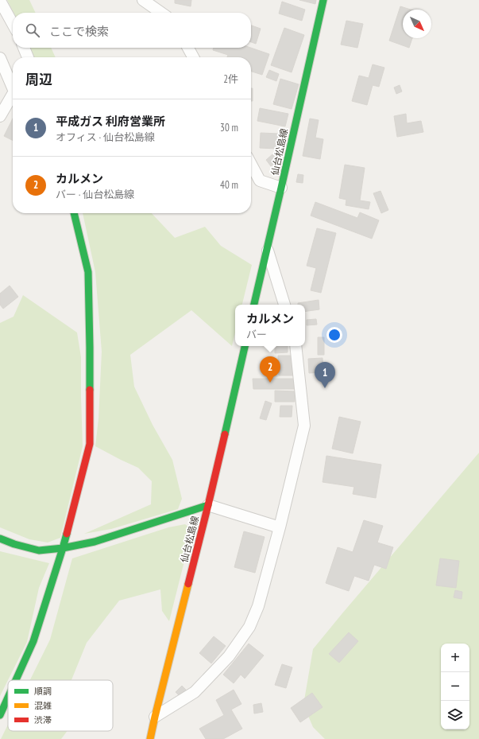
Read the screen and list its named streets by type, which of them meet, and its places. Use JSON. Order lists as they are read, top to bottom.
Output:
{
  "streets": {
    "street": ["仙台松島線"]
  },
  "legend": ["順調", "混雑", "渋滞"],
  "north": "bottom right",
  "page": {
    "search": "ここで検索",
    "heading": ["周辺", "2件"],
    "list": [
      {
        "mark": "1",
        "name": "平成ガス 利府営業所",
        "note": "オフィス · 仙台松島線",
        "value": "30 m"
      },
      {
        "mark": "2",
        "name": "カルメン",
        "note": "バー · 仙台松島線",
        "value": "40 m"
      }
    ],
    "popup": ["カルメン", "バー"],
    "pins": ["2", "1"],
    "map_buttons": ["+", "−"]
  }
}
